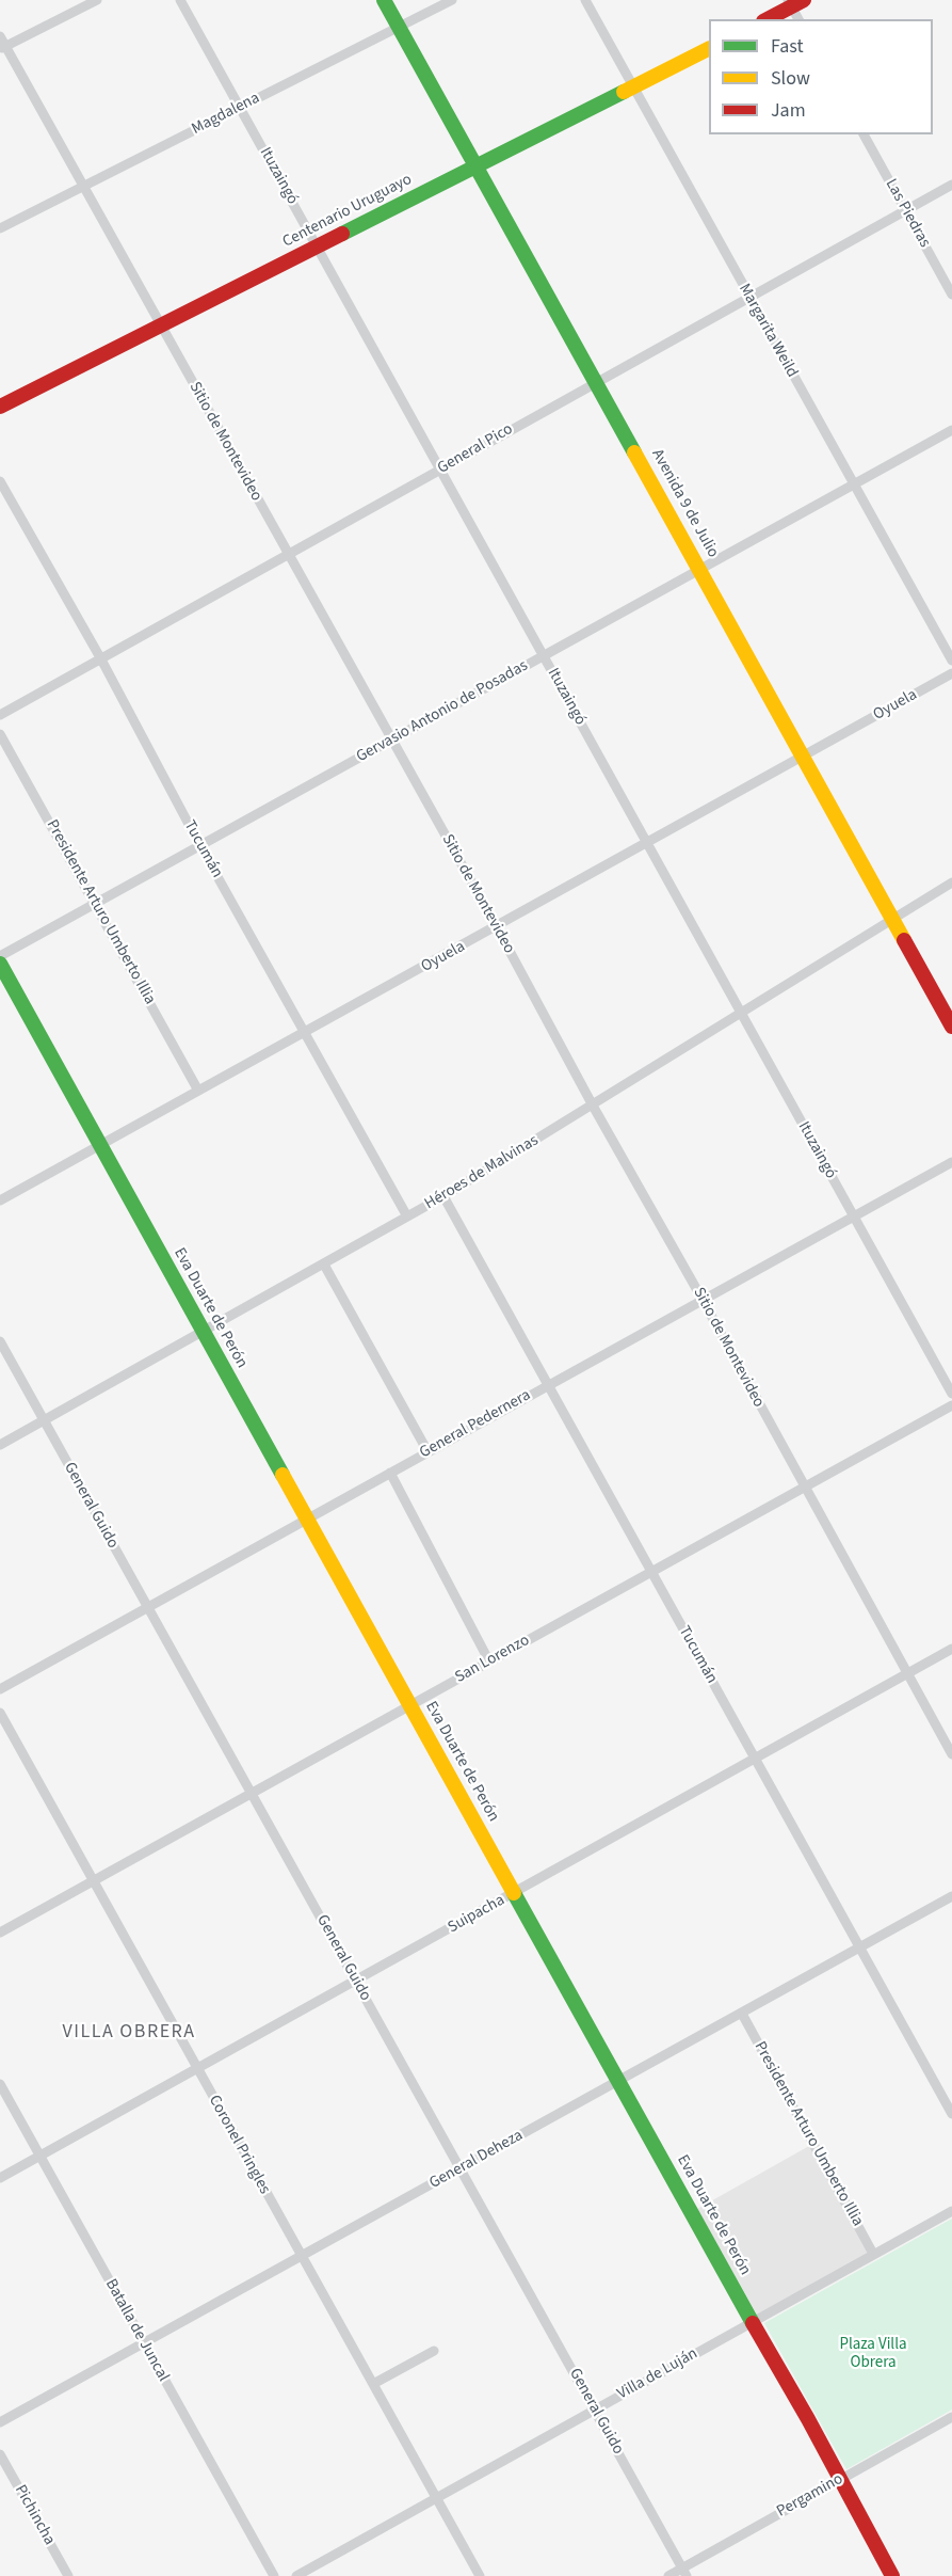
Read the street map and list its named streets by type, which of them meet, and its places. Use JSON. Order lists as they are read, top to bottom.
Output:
{
  "streets": {
    "main road": ["Centenario Uruguayo", "Avenida 9 de Julio", "Eva Duarte de Perón"],
    "street": [
      "Magdalena",
      "Ituzaingó",
      "Las Piedras",
      "Margarita Weild",
      "Sitio de Montevideo",
      "General Pico",
      "Oyuela",
      "Gervasio Antonio de Posadas",
      "Tucumán",
      "Presidente Arturo Umberto Illia",
      "Héroes de Malvinas",
      "General Pedernera",
      "General Guido",
      "San Lorenzo",
      "Suipacha",
      "Coronel Pringles",
      "General Deheza",
      "Batalla de Juncal",
      "Villa de Luján",
      "Pergamino",
      "Pichincha"
    ]
  },
  "crossings": [
    ["Magdalena", "Ituzaingó"],
    ["Magdalena", "Sitio de Montevideo"],
    ["Magdalena", "Avenida 9 de Julio"],
    ["Ituzaingó", "Centenario Uruguayo"],
    ["Ituzaingó", "General Pico"],
    ["Ituzaingó", "Oyuela"],
    ["Ituzaingó", "Gervasio Antonio de Posadas"],
    ["Ituzaingó", "Héroes de Malvinas"],
    ["Ituzaingó", "General Pedernera"],
    ["Centenario Uruguayo", "Margarita Weild"],
    ["Centenario Uruguayo", "Sitio de Montevideo"],
    ["Centenario Uruguayo", "Avenida 9 de Julio"],
    ["Las Piedras", "General Pico"],
    ["Margarita Weild", "General Pico"],
    ["Margarita Weild", "Gervasio Antonio de Posadas"],
    ["Sitio de Montevideo", "General Pico"],
    ["Sitio de Montevideo", "Oyuela"],
    ["Sitio de Montevideo", "Gervasio Antonio de Posadas"],
    ["Sitio de Montevideo", "Héroes de Malvinas"],
    ["Sitio de Montevideo", "General Pedernera"],
    ["Sitio de Montevideo", "San Lorenzo"],
    ["Sitio de Montevideo", "Suipacha"],
    ["General Pico", "Avenida 9 de Julio"],
    ["General Pico", "Tucumán"],
    ["Avenida 9 de Julio", "Oyuela"],
    ["Avenida 9 de Julio", "Gervasio Antonio de Posadas"],
    ["Avenida 9 de Julio", "Héroes de Malvinas"],
    ["Oyuela", "Tucumán"],
    ["Oyuela", "Presidente Arturo Umberto Illia"],
    ["Oyuela", "Eva Duarte de Perón"],
    ["Gervasio Antonio de Posadas", "Tucumán"],
    ["Gervasio Antonio de Posadas", "Presidente Arturo Umberto Illia"],
    ["Tucumán", "Héroes de Malvinas"],
    ["Tucumán", "General Pedernera"],
    ["Tucumán", "San Lorenzo"],
    ["Tucumán", "Suipacha"],
    ["Tucumán", "General Deheza"],
    ["Presidente Arturo Umberto Illia", "General Deheza"],
    ["Presidente Arturo Umberto Illia", "Villa de Luján"],
    ["Héroes de Malvinas", "Eva Duarte de Perón"],
    ["Héroes de Malvinas", "General Guido"],
    ["Eva Duarte de Perón", "General Pedernera"],
    ["Eva Duarte de Perón", "San Lorenzo"],
    ["Eva Duarte de Perón", "Suipacha"],
    ["Eva Duarte de Perón", "General Deheza"],
    ["Eva Duarte de Perón", "Villa de Luján"],
    ["Eva Duarte de Perón", "Pergamino"],
    ["General Pedernera", "General Guido"],
    ["General Guido", "San Lorenzo"],
    ["General Guido", "Suipacha"],
    ["General Guido", "General Deheza"],
    ["General Guido", "Villa de Luján"],
    ["General Guido", "Pergamino"],
    ["San Lorenzo", "Coronel Pringles"],
    ["Suipacha", "Coronel Pringles"],
    ["Suipacha", "Batalla de Juncal"],
    ["Coronel Pringles", "General Deheza"],
    ["Coronel Pringles", "Villa de Luján"],
    ["General Deheza", "Batalla de Juncal"]
  ],
  "districts": ["VILLA OBRERA"],
  "parks": ["Plaza Villa Obrera"],
  "legend": ["Fast", "Slow", "Jam"]
}
